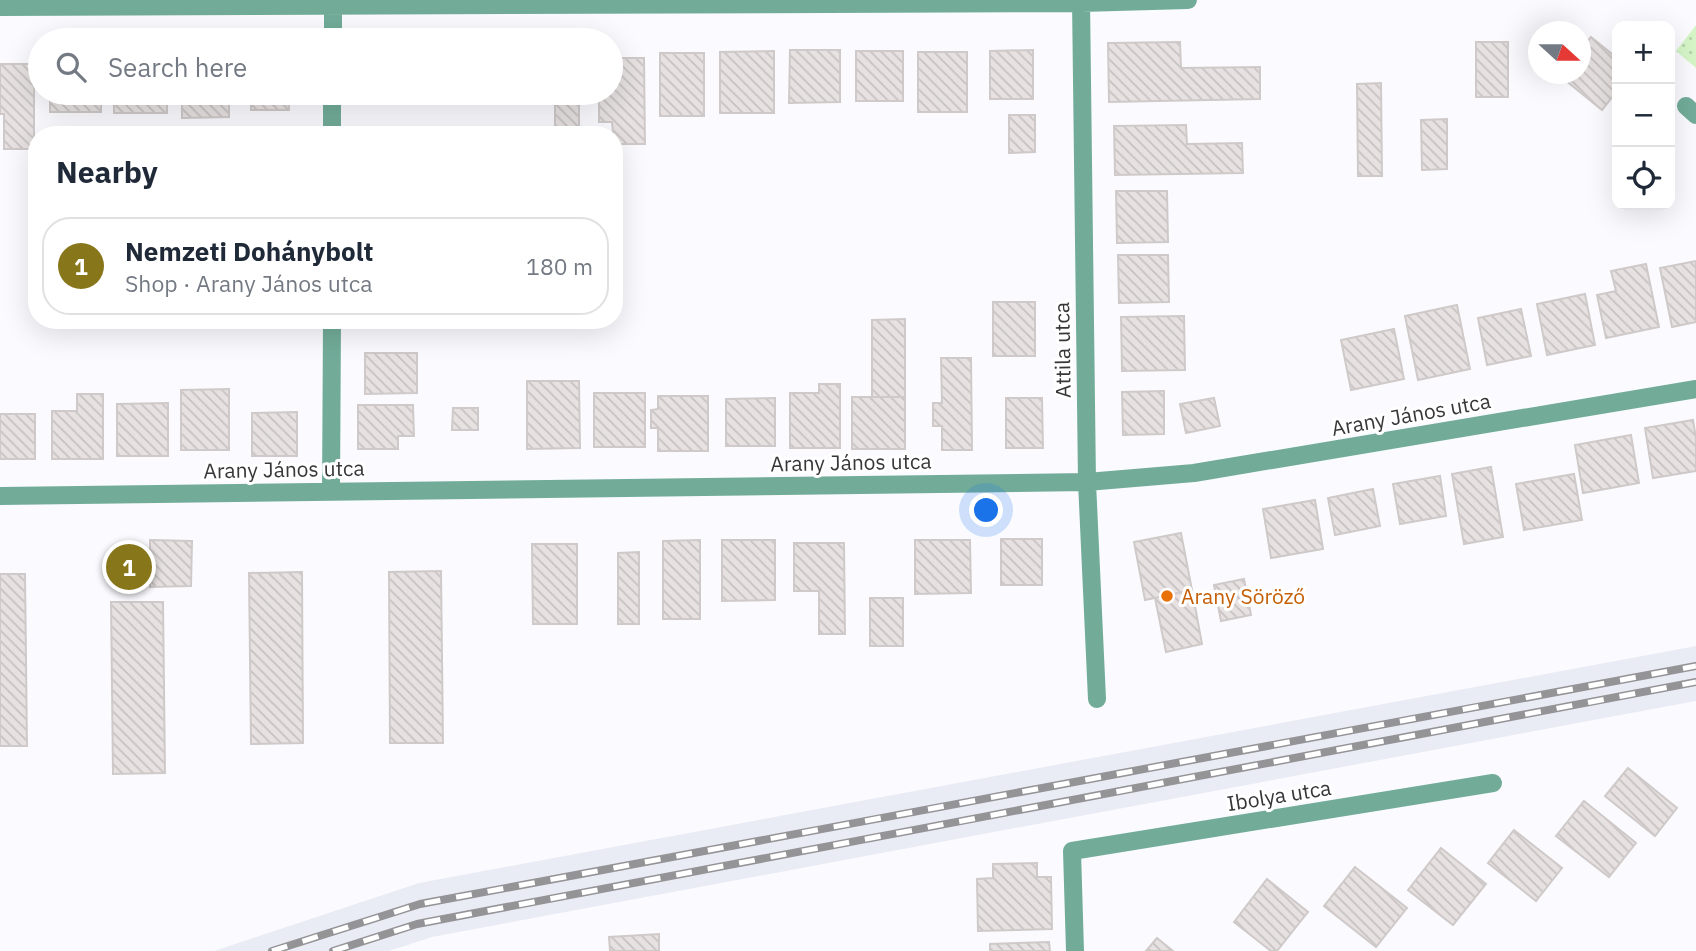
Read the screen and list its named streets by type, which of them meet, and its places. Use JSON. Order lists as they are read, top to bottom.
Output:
{
  "streets": {
    "street": ["Attila utca", "Arany János utca", "Ibolya utca"]
  },
  "crossings": [
    ["Attila utca", "Arany János utca"]
  ],
  "places": ["Arany Söröző"],
  "north": "right",
  "page": {
    "map_buttons": ["+", "−"],
    "search": "Search here",
    "heading": "Nearby",
    "list": [
      {
        "mark": "1",
        "name": "Nemzeti Dohánybolt",
        "note": "Shop · Arany János utca",
        "value": "180 m"
      }
    ],
    "pins": "1"
  }
}
